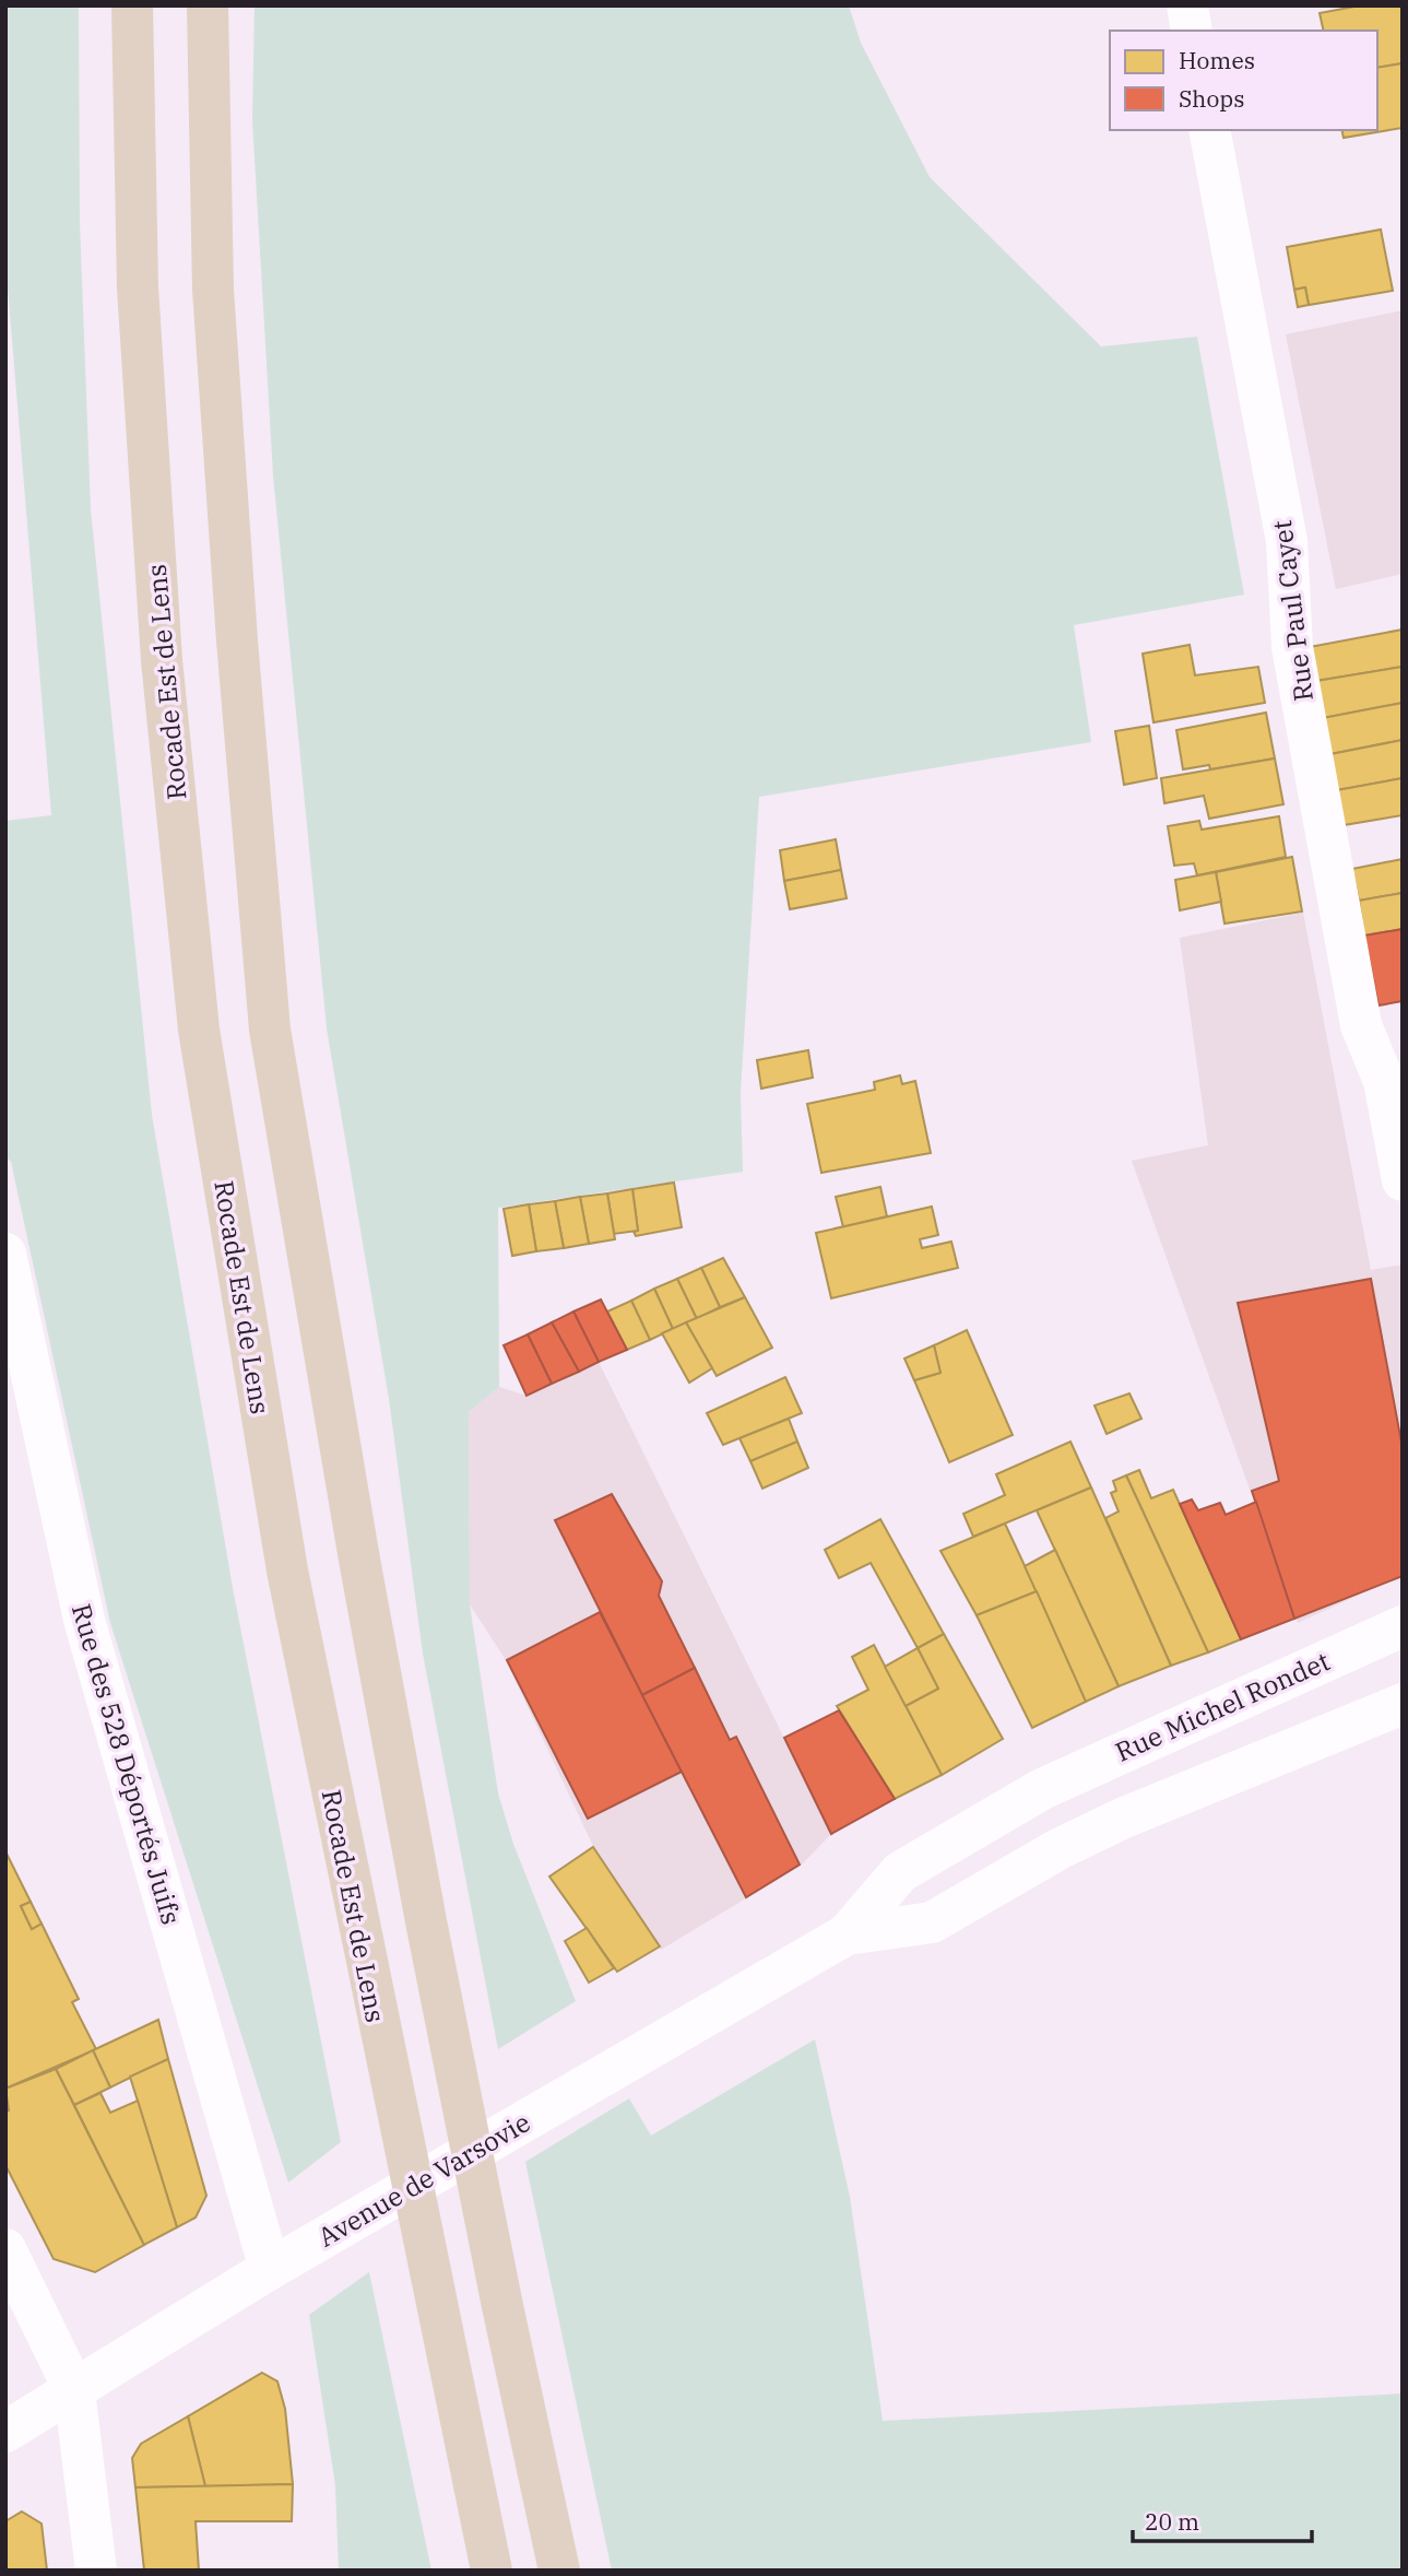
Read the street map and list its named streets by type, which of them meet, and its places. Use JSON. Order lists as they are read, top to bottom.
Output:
{
  "streets": {
    "highway": ["Rocade Est de Lens"],
    "street": [
      "Rue Paul Cayet",
      "Rue Michel Rondet",
      "Rue des 528 Déportés Juifs",
      "Avenue de Varsovie"
    ]
  },
  "crossings": [
    ["Rue Michel Rondet", "Avenue de Varsovie"],
    ["Rue des 528 Déportés Juifs", "Avenue de Varsovie"]
  ],
  "legend": ["Homes", "Shops"],
  "scale_bar": "20 m"
}
